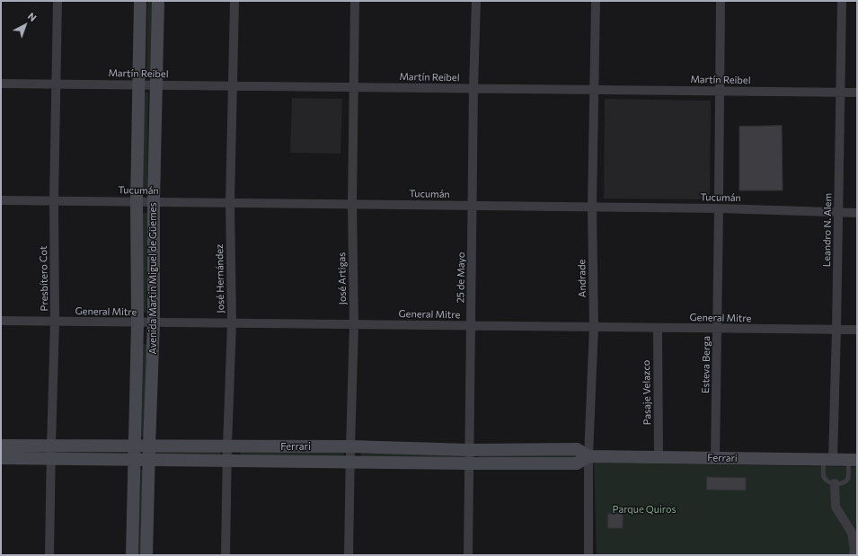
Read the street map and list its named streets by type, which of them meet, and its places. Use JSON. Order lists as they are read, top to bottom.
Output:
{
  "streets": {
    "main road": ["Avenida Martin Miguel de Güemes", "Ferrari"],
    "street": [
      "Martín Reibel",
      "Tucumán",
      "Leandro N. Alem",
      "25 de Mayo",
      "Presbítero Cot",
      "José Hernández",
      "José Artigas",
      "Andrade",
      "General Mitre",
      "Esteva Berga",
      "Pasaje Velazco"
    ]
  },
  "crossings": [
    ["Martín Reibel", "Leandro N. Alem"],
    ["Martín Reibel", "25 de Mayo"],
    ["Martín Reibel", "Presbítero Cot"],
    ["Martín Reibel", "Avenida Martin Miguel de Güemes"],
    ["Martín Reibel", "José Hernández"],
    ["Martín Reibel", "José Artigas"],
    ["Martín Reibel", "Andrade"],
    ["Tucumán", "Leandro N. Alem"],
    ["Tucumán", "25 de Mayo"],
    ["Tucumán", "Presbítero Cot"],
    ["Tucumán", "Avenida Martin Miguel de Güemes"],
    ["Tucumán", "José Hernández"],
    ["Tucumán", "José Artigas"],
    ["Tucumán", "Andrade"],
    ["Tucumán", "Esteva Berga"],
    ["Leandro N. Alem", "General Mitre"],
    ["Leandro N. Alem", "Ferrari"],
    ["25 de Mayo", "General Mitre"],
    ["25 de Mayo", "Ferrari"],
    ["Presbítero Cot", "General Mitre"],
    ["Presbítero Cot", "Ferrari"],
    ["Avenida Martin Miguel de Güemes", "General Mitre"],
    ["Avenida Martin Miguel de Güemes", "Ferrari"],
    ["José Hernández", "General Mitre"],
    ["José Hernández", "Ferrari"],
    ["José Artigas", "General Mitre"],
    ["José Artigas", "Ferrari"],
    ["Andrade", "General Mitre"],
    ["Andrade", "Ferrari"],
    ["General Mitre", "Esteva Berga"],
    ["General Mitre", "Pasaje Velazco"],
    ["Esteva Berga", "Ferrari"],
    ["Pasaje Velazco", "Ferrari"]
  ],
  "parks": ["Parque Quiros"],
  "north": "top right"
}
